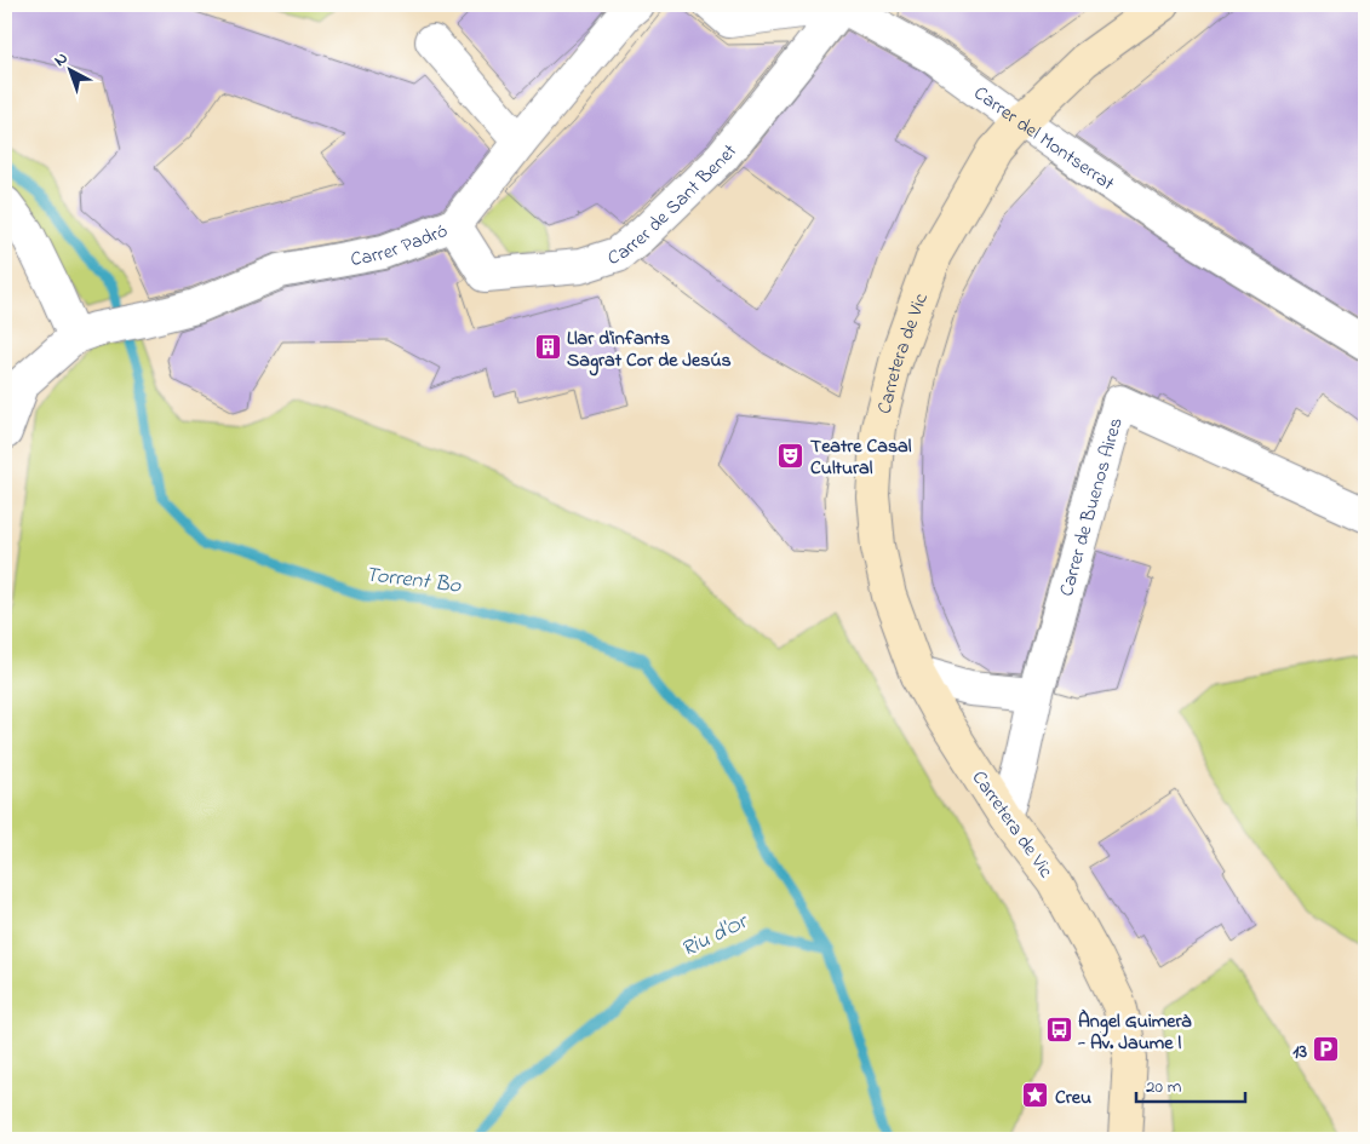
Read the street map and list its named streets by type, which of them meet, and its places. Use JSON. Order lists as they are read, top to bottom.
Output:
{
  "streets": {
    "main road": ["Carretera de Vic"],
    "street": [
      "Carrer del Montserrat",
      "Carrer de Sant Benet",
      "Carrer Padró",
      "Carrer de Buenos Aires"
    ]
  },
  "crossings": [
    ["Carrer del Montserrat", "Carrer de Sant Benet"],
    ["Carrer del Montserrat", "Carretera de Vic"],
    ["Carrer de Sant Benet", "Carrer Padró"],
    ["Carretera de Vic", "Carrer de Buenos Aires"]
  ],
  "water": ["Torrent Bo", "Riu d'Or"],
  "places": {
    "building": ["Llar d'infants Sagrat Cor de Jesús"],
    "theatre": ["Teatre Casal Cultural"],
    "bus stop": ["Àngel Guimerà - Av. Jaume l"],
    "parking": ["13"],
    "place": ["Creu"]
  },
  "scale_bar": "20 m",
  "north": "top left"
}
